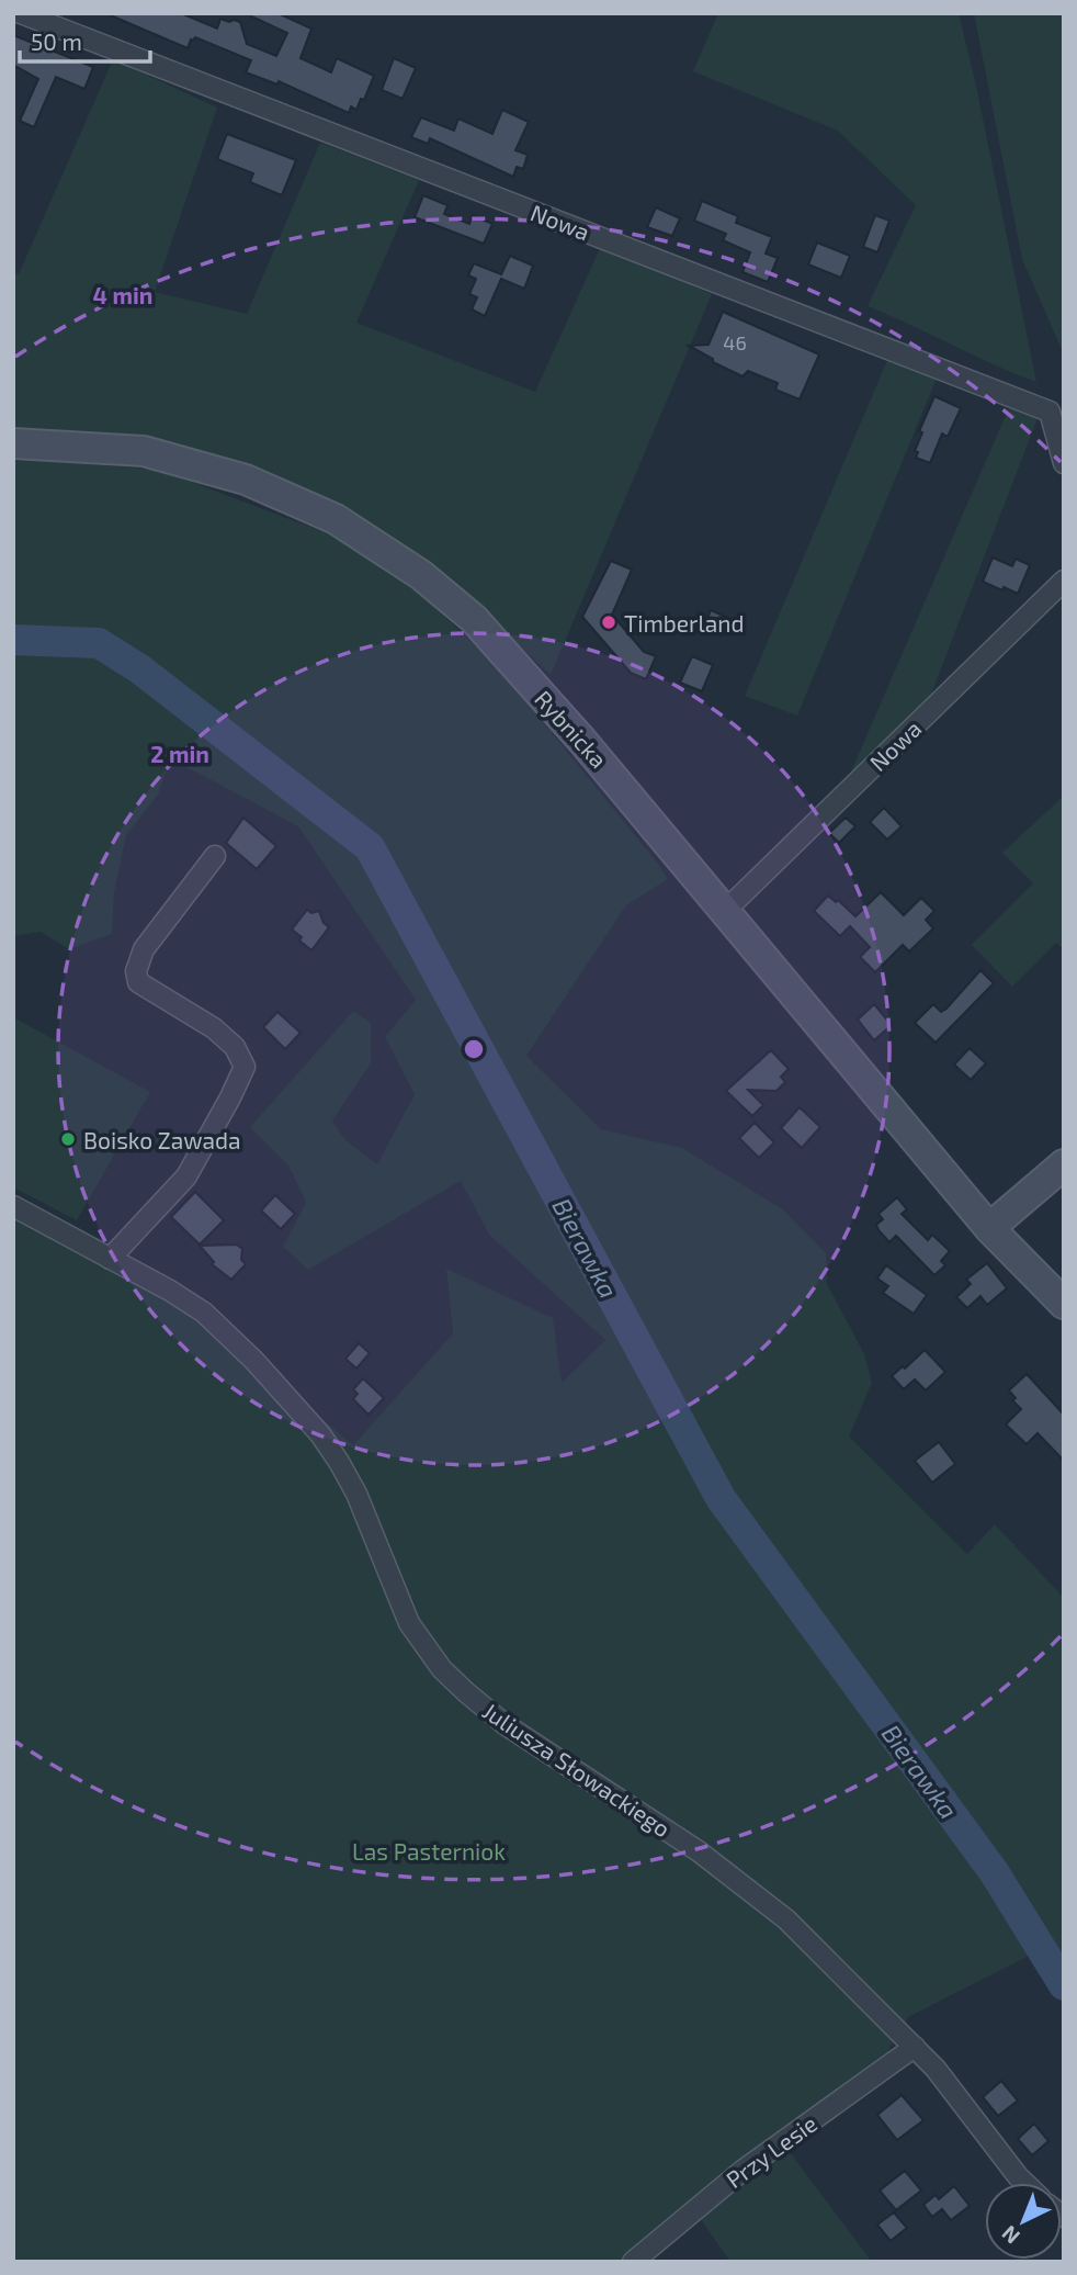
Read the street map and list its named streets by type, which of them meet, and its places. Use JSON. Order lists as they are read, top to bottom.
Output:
{
  "streets": {
    "main road": ["Rybnicka"],
    "street": ["Nowa", "Juliusza Słowackiego", "Przy Lesie"]
  },
  "crossings": [
    ["Nowa", "Rybnicka"],
    ["Juliusza Słowackiego", "Przy Lesie"]
  ],
  "water": ["Bierawka"],
  "parks": ["Las Pasterniok"],
  "places": ["Timberland", "Boisko Zawada"],
  "house_numbers": ["46"],
  "scale_bar": "50 m",
  "north": "bottom left",
  "rings": ["4 min", "2 min"]
}
